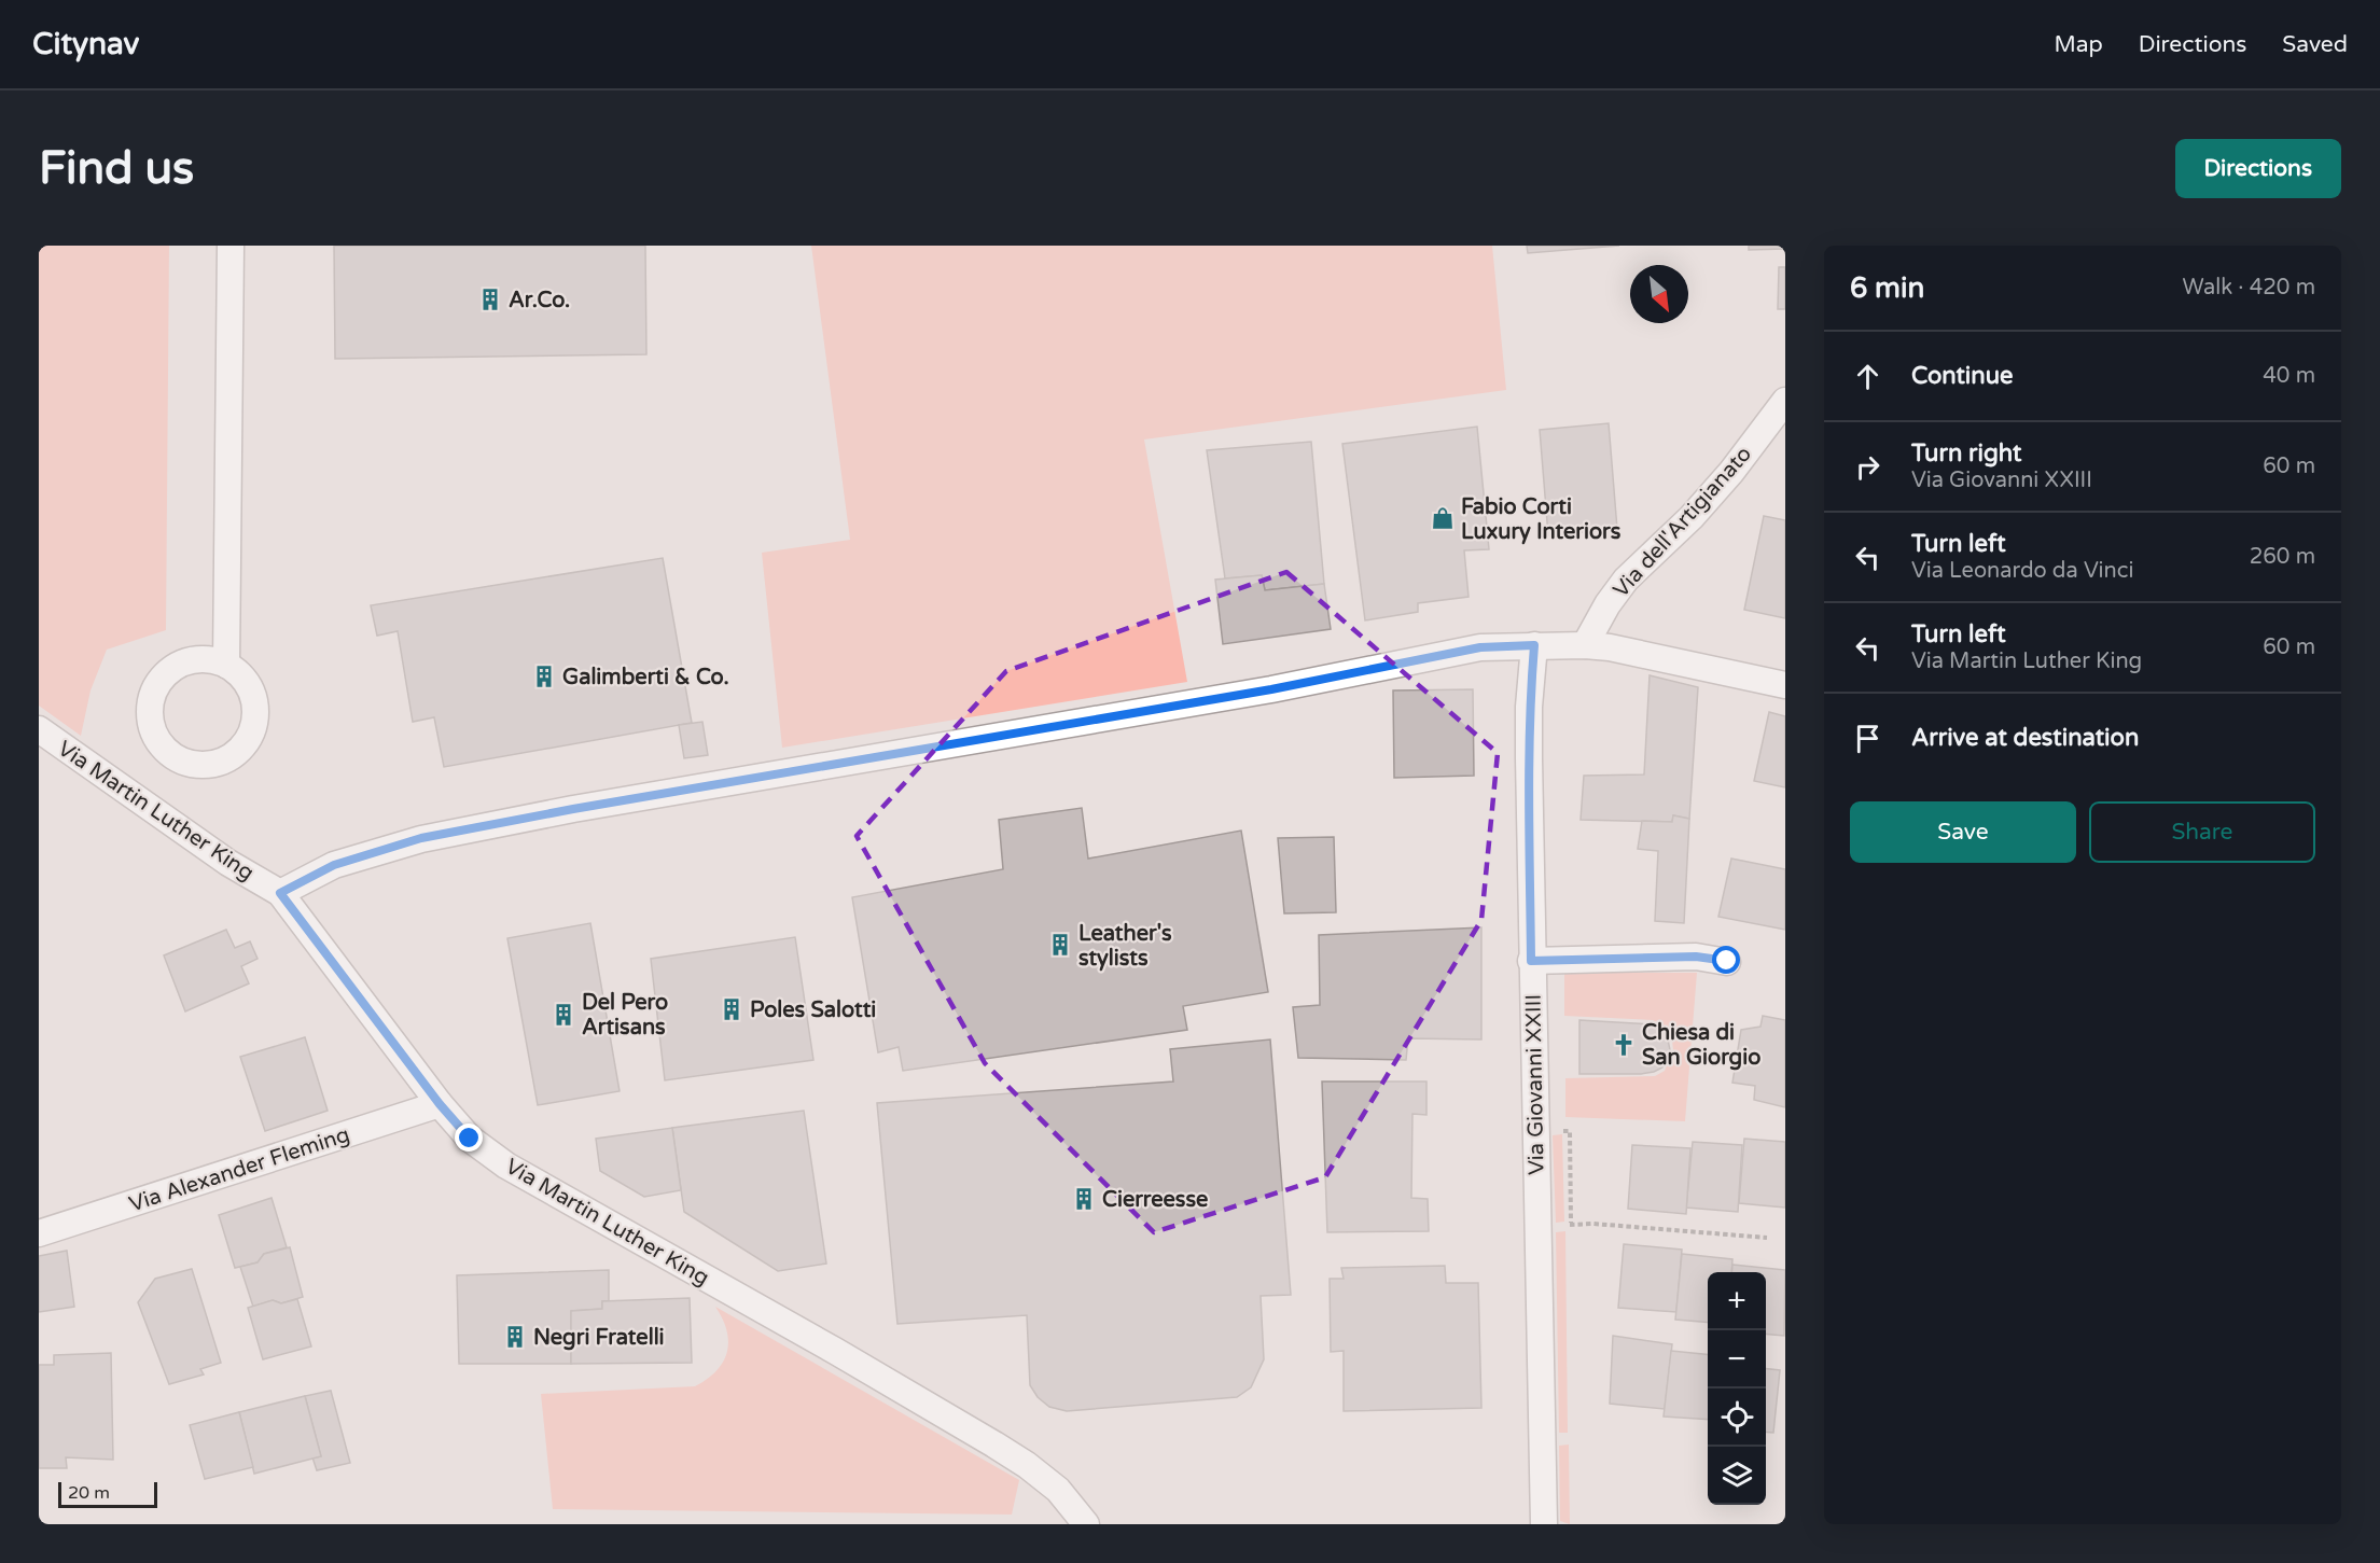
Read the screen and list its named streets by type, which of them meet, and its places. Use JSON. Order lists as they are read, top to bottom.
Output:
{
  "streets": {
    "street": [
      "Via dell'Artigianato",
      "Via Martin Luther King",
      "Via Giovanni XXIII",
      "Via Alexander Fleming"
    ]
  },
  "crossings": [
    ["Via Martin Luther King", "Via Alexander Fleming"]
  ],
  "places": {
    "building": [
      "Ar.Co.",
      "Galimberti & Co.",
      "Leather's stylists",
      "Poles Salotti",
      "Del Pero Artisans",
      "Cierreesse",
      "Negri Fratelli"
    ],
    "shop": ["Fabio Corti Luxury Interiors"],
    "church": ["Chiesa di San Giorgio"]
  },
  "scale_bar": "20 m",
  "north": "bottom right",
  "page": {
    "header": "Citynav",
    "nav": ["Map", "Directions", "Saved"],
    "buttons": [
      "Directions",
      ["Save", "Share"]
    ],
    "title": "Find us",
    "heading": ["6 min", "Walk · 420 m"],
    "list": [
      ["Continue", "40 m"],
      ["Turn right", "Via Giovanni XXIII", "60 m"],
      ["Turn left", "Via Leonardo da Vinci", "260 m"],
      ["Turn left", "Via Martin Luther King", "60 m"],
      "Arrive at destination"
    ],
    "map_buttons": ["+", "−"],
    "scale": "20 m"
  }
}
